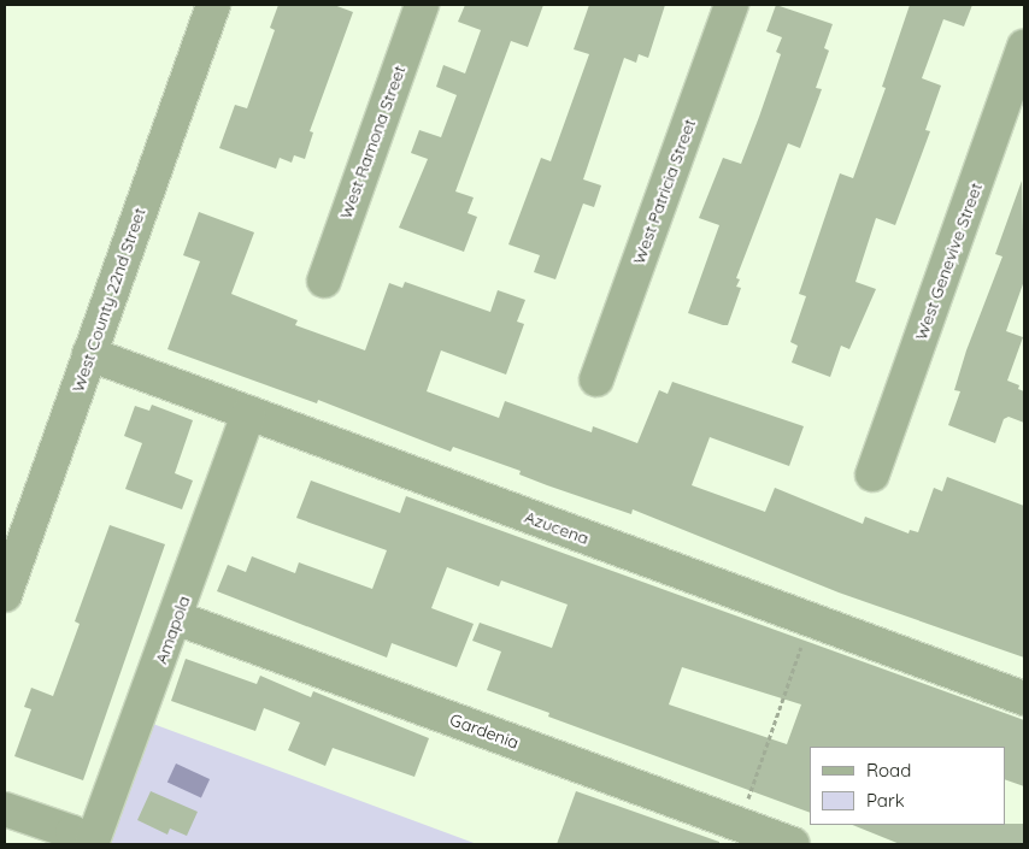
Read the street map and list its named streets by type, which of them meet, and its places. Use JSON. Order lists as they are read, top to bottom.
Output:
{
  "streets": {
    "street": [
      "West Ramona Street",
      "West Patricia Street",
      "West Genevive Street",
      "West County 22nd Street",
      "Azucena",
      "Amapola",
      "Gardenia"
    ]
  },
  "crossings": [
    ["West County 22nd Street", "Azucena"],
    ["Azucena", "Amapola"],
    ["Amapola", "Gardenia"]
  ],
  "legend": ["Road", "Park"]
}
